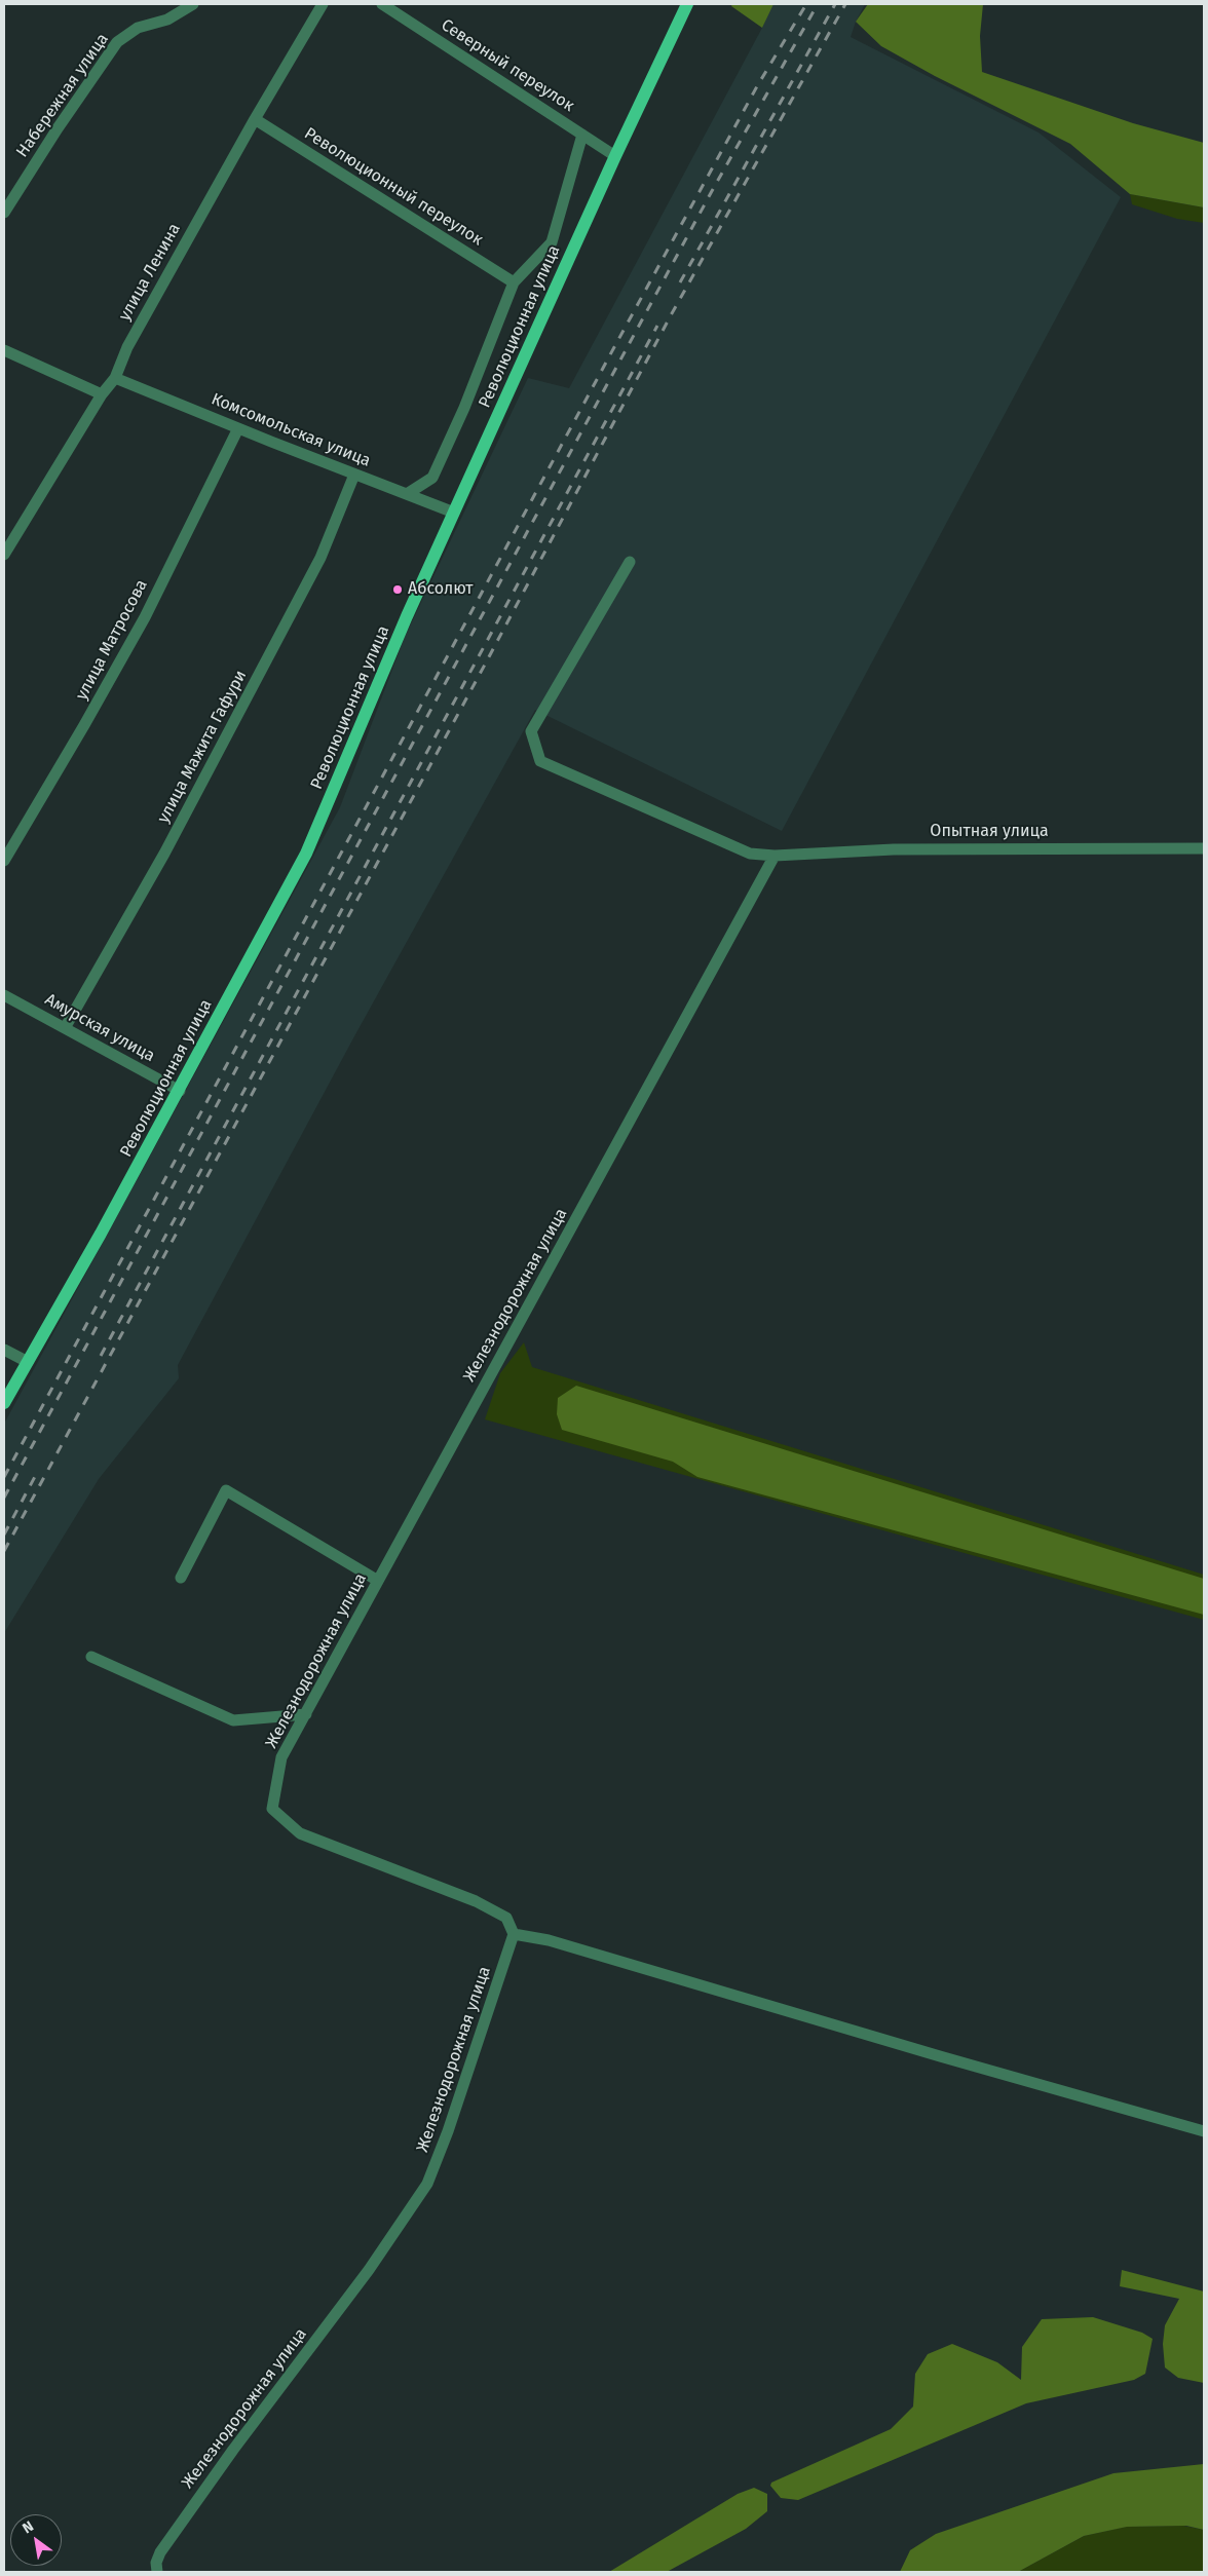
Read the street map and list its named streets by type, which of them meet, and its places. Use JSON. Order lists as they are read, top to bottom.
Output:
{
  "streets": {
    "main road": ["Революционная улица"],
    "street": [
      "Северный переулок",
      "Набережная улица",
      "Революционный переулок",
      "улица Ленина",
      "Комсомольская улица",
      "улица Матросова",
      "улица Мажита Гафури",
      "Опытная улица",
      "Амурская улица",
      "Железнодорожная улица"
    ]
  },
  "crossings": [
    ["Северный переулок", "Революционная улица"],
    ["Революционный переулок", "улица Ленина"],
    ["улица Ленина", "Комсомольская улица"],
    ["Революционная улица", "Комсомольская улица"],
    ["Революционная улица", "Амурская улица"],
    ["Комсомольская улица", "улица Матросова"],
    ["Комсомольская улица", "улица Мажита Гафури"],
    ["улица Мажита Гафури", "Амурская улица"],
    ["Опытная улица", "Железнодорожная улица"]
  ],
  "places": ["Абсолют"],
  "north": "top left"
}
